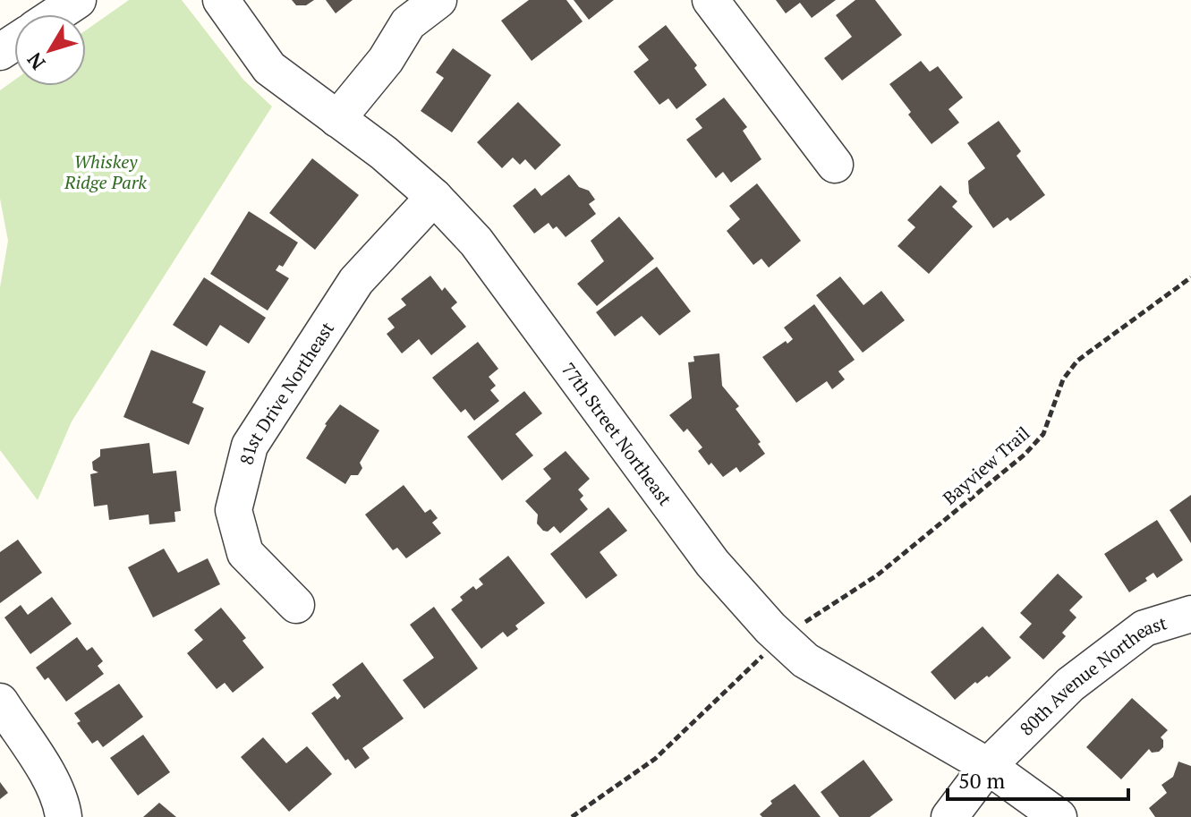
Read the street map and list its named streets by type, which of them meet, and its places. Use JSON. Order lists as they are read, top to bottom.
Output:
{
  "streets": {
    "street": ["81st Drive Northeast", "77th Street Northeast", "80th Avenue Northeast"],
    "path": ["Bayview Trail"]
  },
  "crossings": [
    ["81st Drive Northeast", "77th Street Northeast"],
    ["77th Street Northeast", "80th Avenue Northeast"]
  ],
  "parks": ["Whiskey Ridge Park"],
  "scale_bar": "50 m",
  "north": "bottom left"
}
